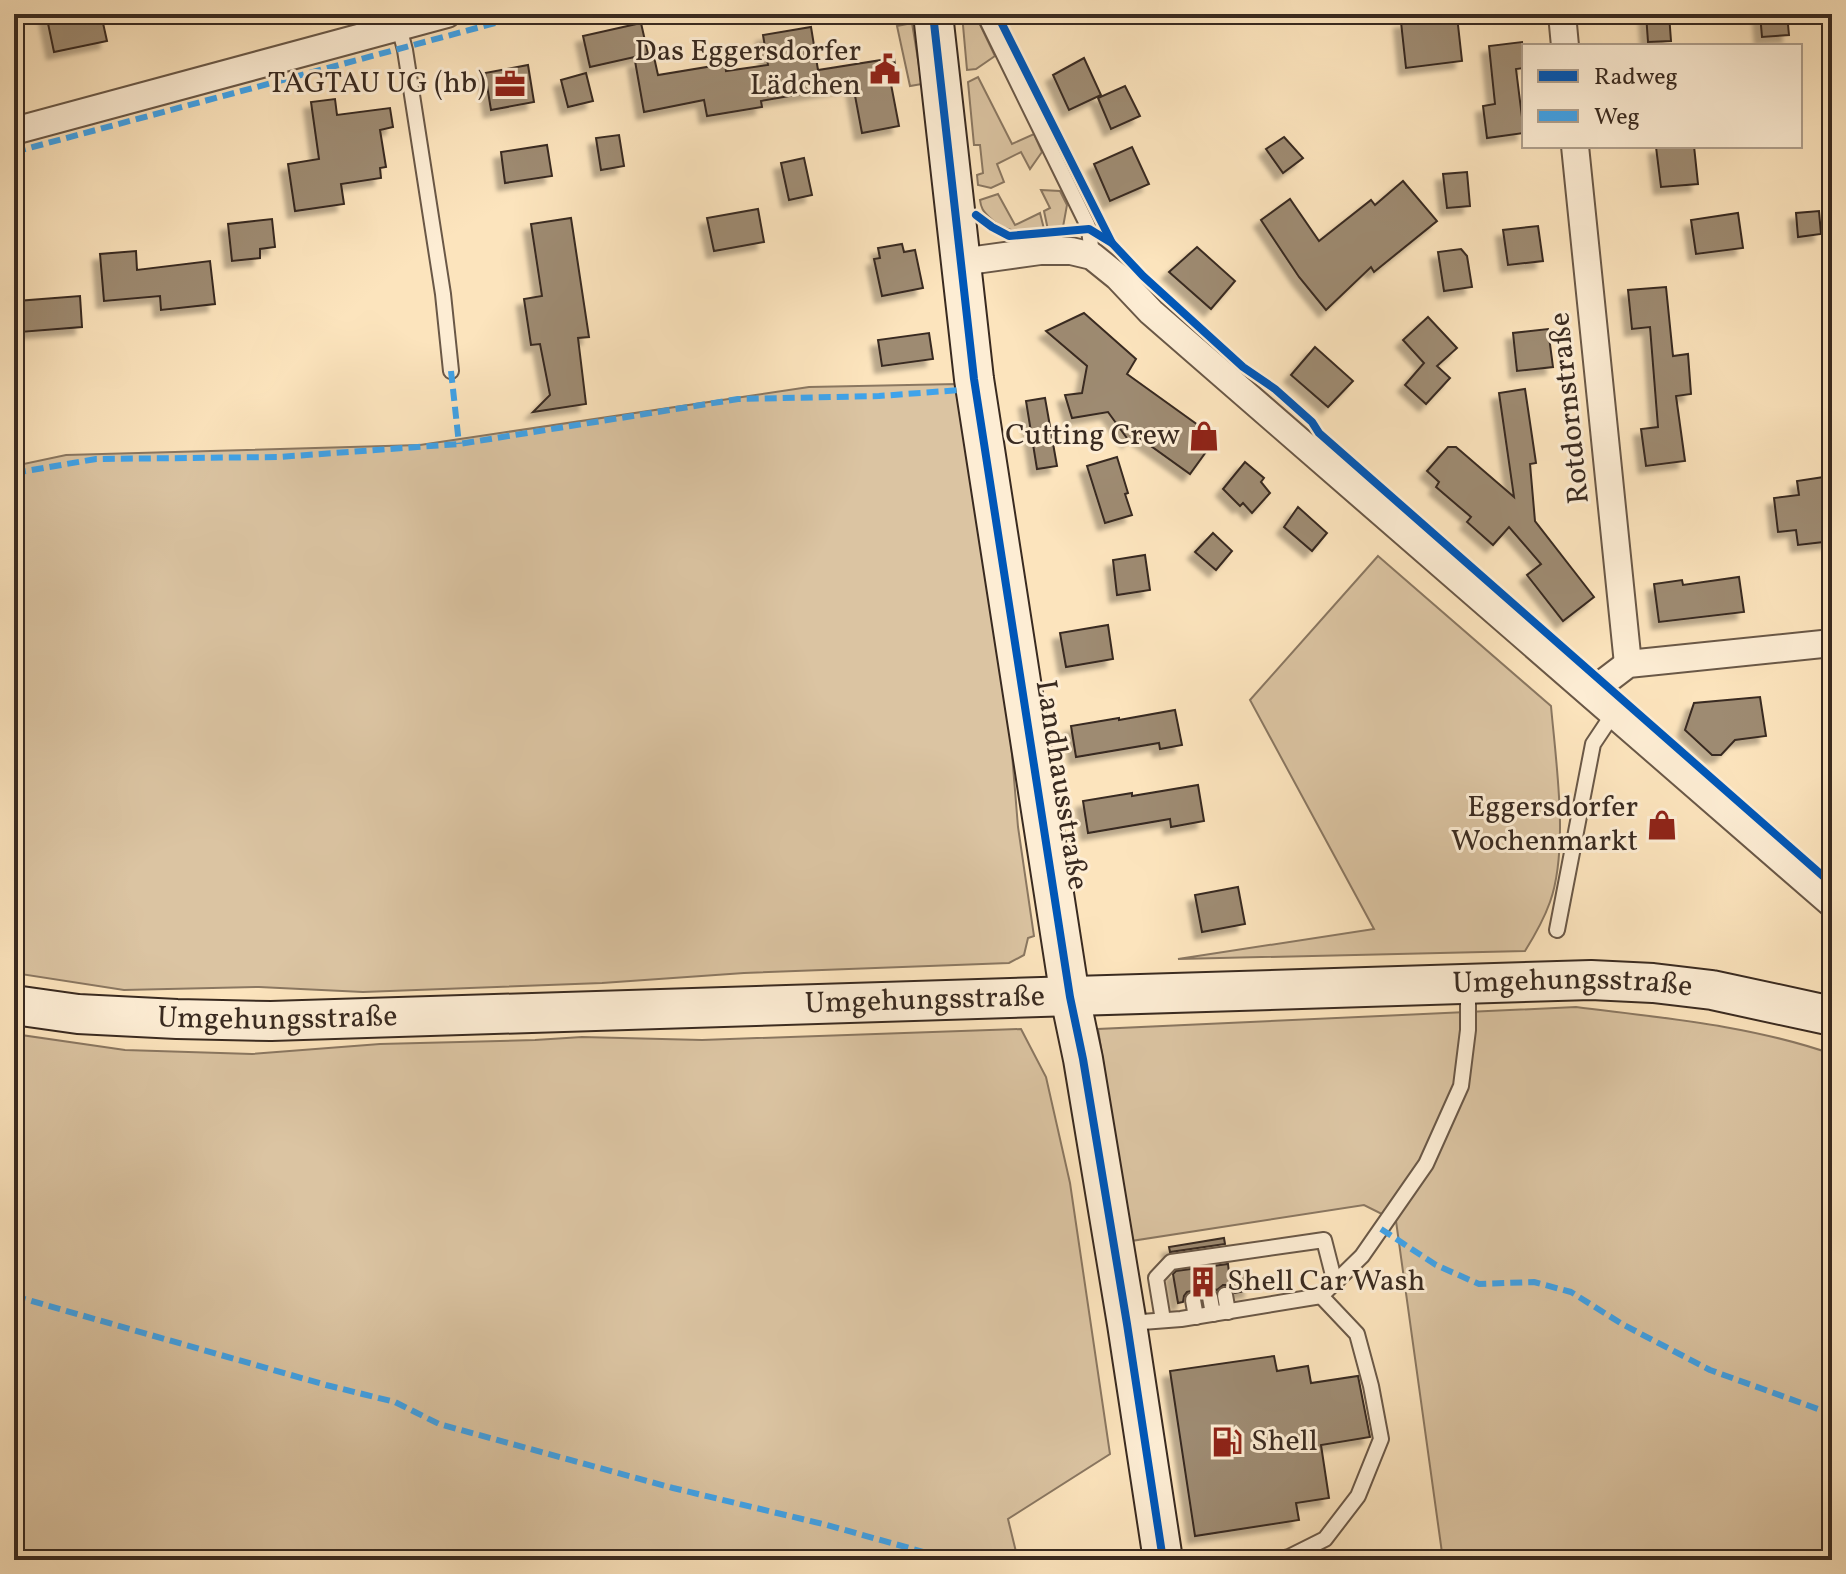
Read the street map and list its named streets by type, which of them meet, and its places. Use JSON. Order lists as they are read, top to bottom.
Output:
{
  "streets": {
    "main road": ["Landhausstraße", "Umgehungsstraße"],
    "street": ["Rotdornstraße"]
  },
  "crossings": [
    ["Landhausstraße", "Umgehungsstraße"]
  ],
  "places": {
    "public building": ["Das Eggersdorfer Lädchen"],
    "office": ["TAGTAU UG (hb)"],
    "shop": ["Cutting Crew", "Eggersdorfer Wochenmarkt"],
    "building": ["Shell Car Wash"],
    "fuel station": ["Shell"]
  },
  "legend": ["Radweg", "Weg"]
}
